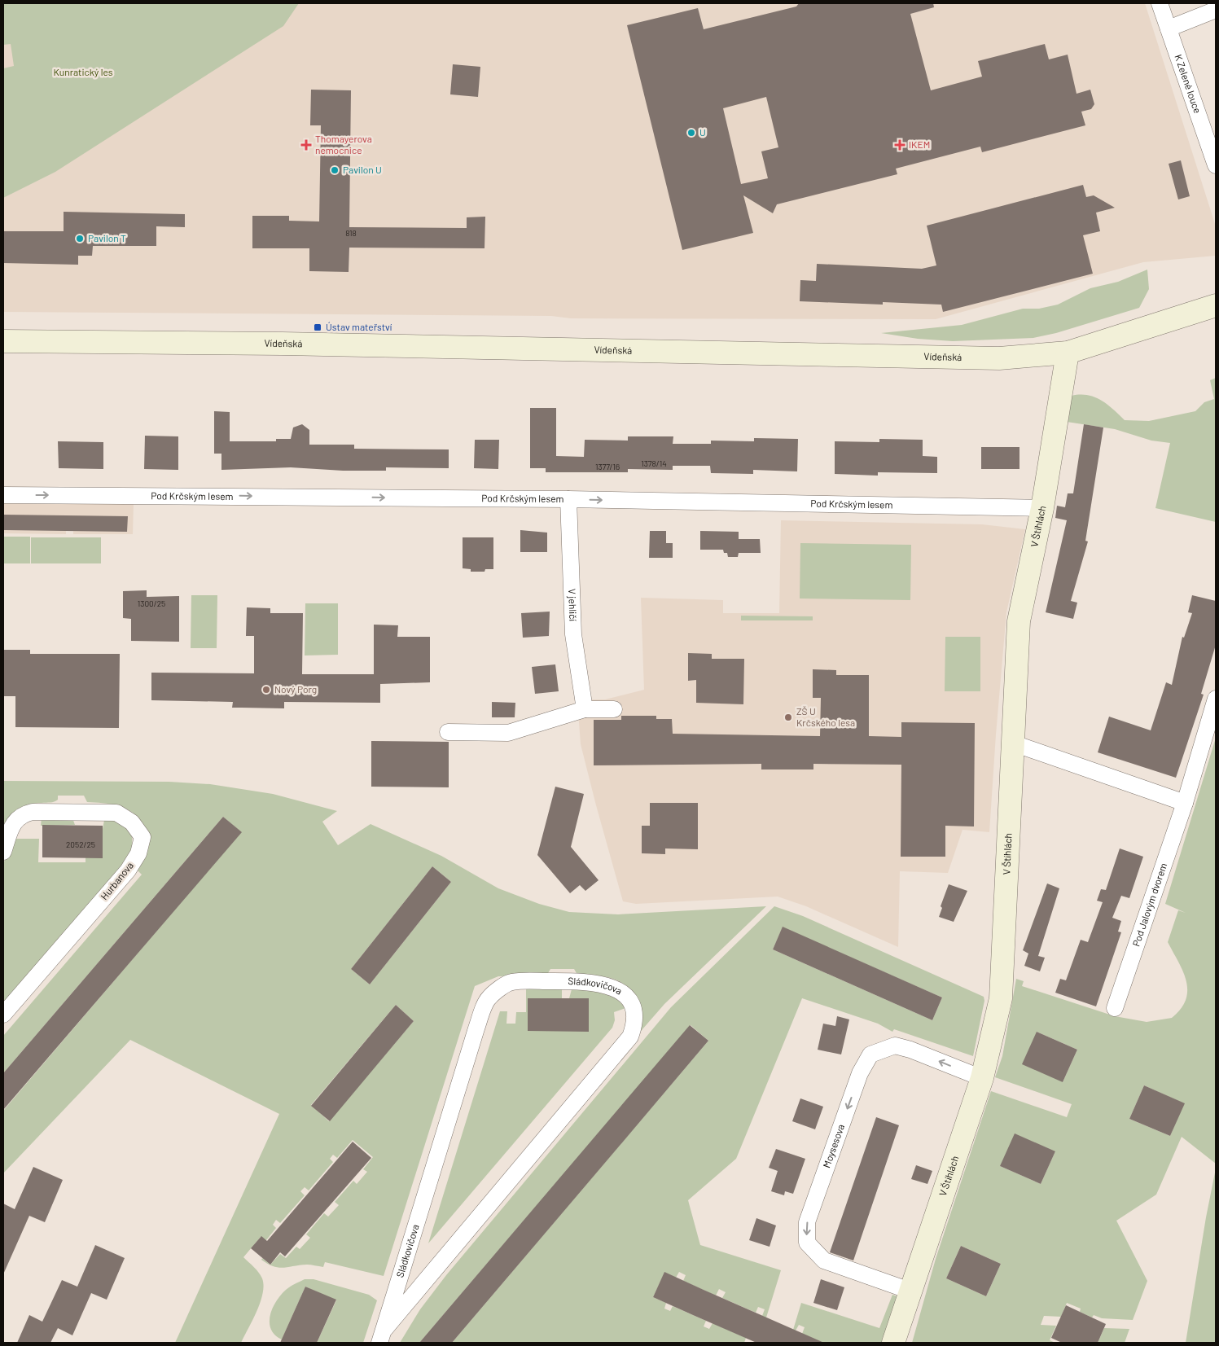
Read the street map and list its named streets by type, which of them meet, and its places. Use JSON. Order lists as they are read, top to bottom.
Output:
{
  "streets": {
    "main road": ["Vídeňská", "V Štíhlách"],
    "street": [
      "K Zelené louce",
      "Pod Krčským lesem",
      "V jehličí",
      "Hurbanova",
      "Pod Jalovým dvorem",
      "Sládkovičova",
      "Moysesova"
    ]
  },
  "crossings": [
    ["Vídeňská", "V Štíhlách"],
    ["Pod Krčským lesem", "V Štíhlách"],
    ["Pod Krčským lesem", "V jehličí"],
    ["V Štíhlách", "Moysesova"]
  ],
  "one_way": ["Pod Krčským lesem"],
  "parks": ["Kunratický les"],
  "places": {
    "other": [
      "U",
      "Pavilon U",
      "Pavilon T",
      "Nový Porg",
      "ZŠ U Krčského lesa"
    ],
    "health": ["Thomayerova nemocnice", "IKEM"],
    "transit": ["Ústav mateřství"]
  },
  "house_numbers": [
    "818",
    "1378/14",
    "1377/16",
    "1300/25",
    "2052/25"
  ]
}
